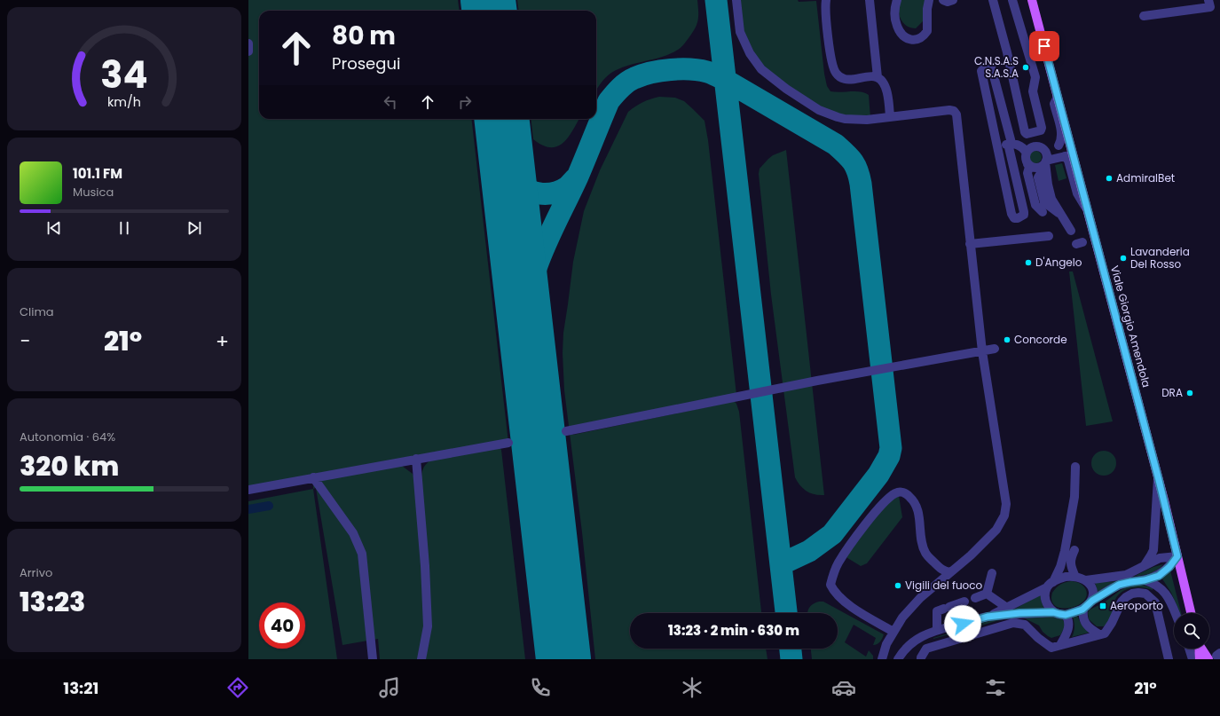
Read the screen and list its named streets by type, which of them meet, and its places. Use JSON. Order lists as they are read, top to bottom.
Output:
{
  "streets": {
    "main road": ["Viale Giorgio Amendola"]
  },
  "places": {
    "other": [
      "C.N.S.A.S S.A.S.A",
      "AdmiralBet",
      "Lavanderia Del Rosso",
      "D'Angelo",
      "Concorde",
      "DRA",
      "Vigili del fuoco"
    ],
    "transit": ["Aeroporto"]
  },
  "page": {
    "turn": ["80 m", "Prosegui"],
    "song": ["101.1 FM", "Musica"],
    "tile": [
      "Clima",
      ["Autonomia · 64%", "320 km"],
      ["Arrivo", "13:23"]
    ],
    "heat": ["−", "21°", "+"],
    "limit": "40",
    "trip": "13:23 · 2 min · 630 m",
    "tabs": ["13:21", "21°"],
    "gauge": ["34", "km/h"]
  }
}
